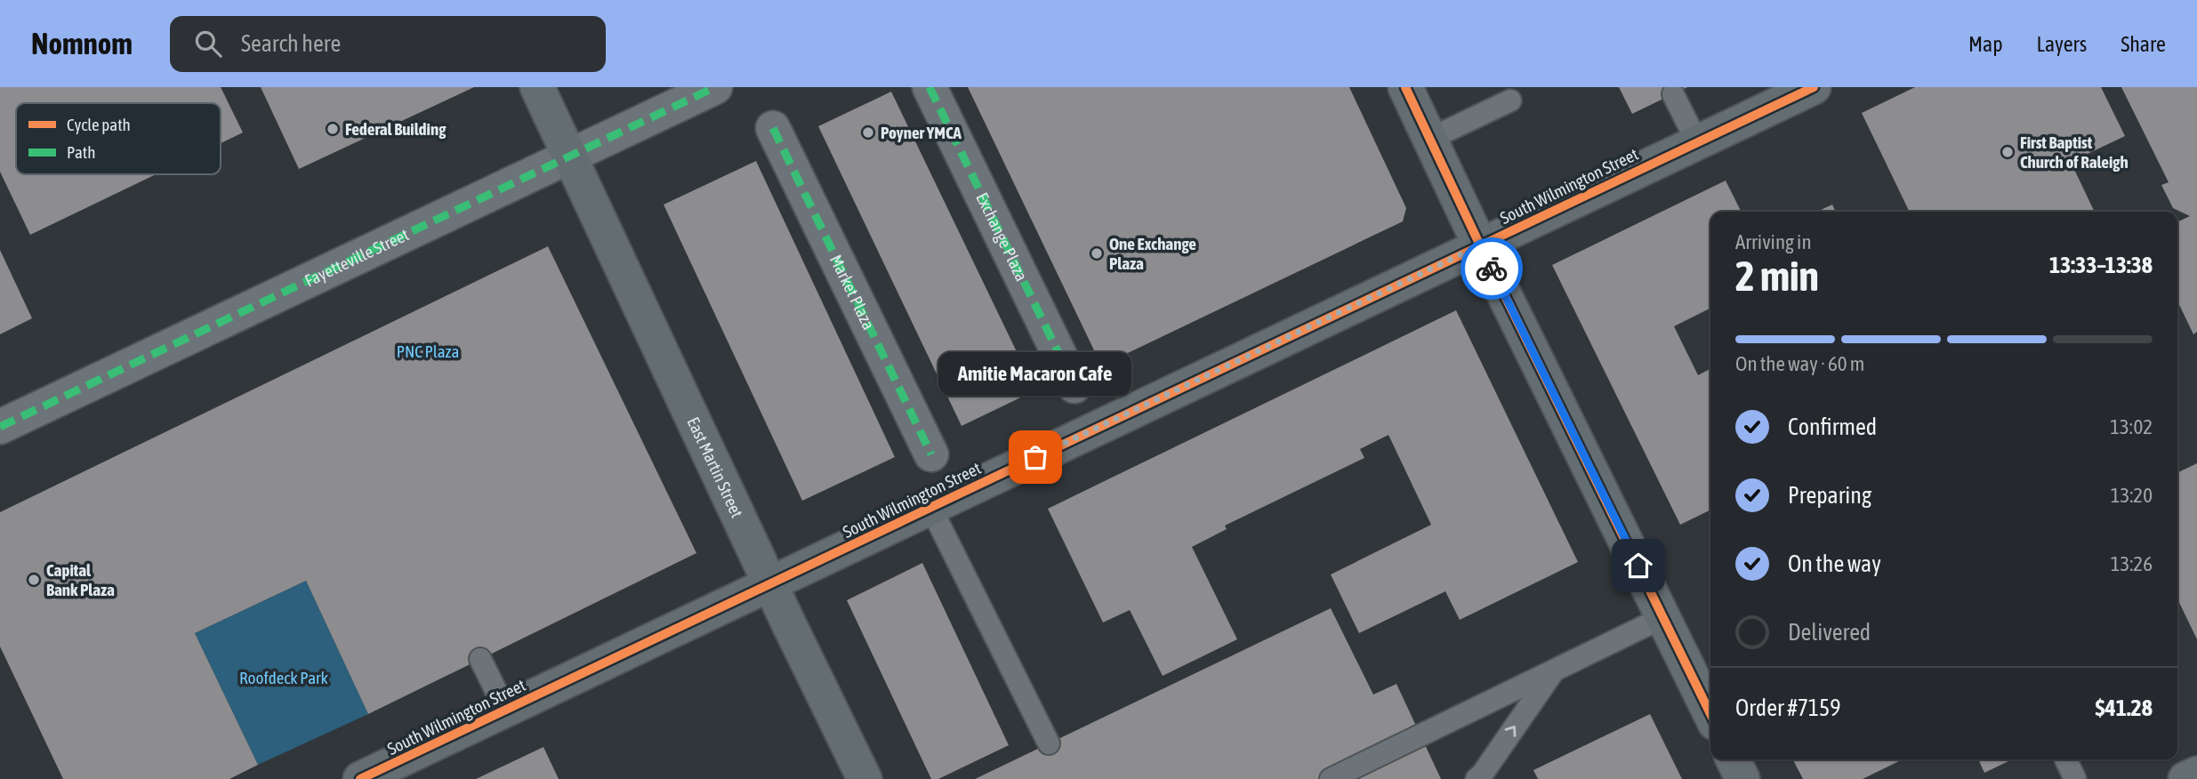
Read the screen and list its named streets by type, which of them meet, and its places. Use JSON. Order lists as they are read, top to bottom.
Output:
{
  "streets": {
    "main road": ["South Wilmington Street", "East Martin Street"],
    "street": ["Exchange Plaza", "Fayetteville Street", "Market Plaza"]
  },
  "crossings": [
    ["South Wilmington Street", "East Martin Street"],
    ["Fayetteville Street", "East Martin Street"]
  ],
  "parks": ["PNC Plaza", "Roofdeck Park"],
  "places": [
    "Federal Building",
    "Poyner YMCA",
    "First Baptist Church of Raleigh",
    "One Exchange Plaza",
    "Amitie Macaron Cafe",
    "Capital Bank Plaza"
  ],
  "legend": ["Cycle path", "Path"],
  "page": {
    "header": "Nomnom",
    "search": "Search here",
    "nav": ["Map", "Layers", "Share"],
    "heading": ["2 min", "Arriving in", "13:33–13:38"],
    "panel": ["Order #7159", "$41.28"],
    "bar": "On the way · 60 m",
    "bubble": "Amitie Macaron Cafe",
    "list": [
      ["Confirmed", "13:02"],
      ["Preparing", "13:20"],
      ["On the way", "13:26"],
      "Delivered"
    ]
  }
}
